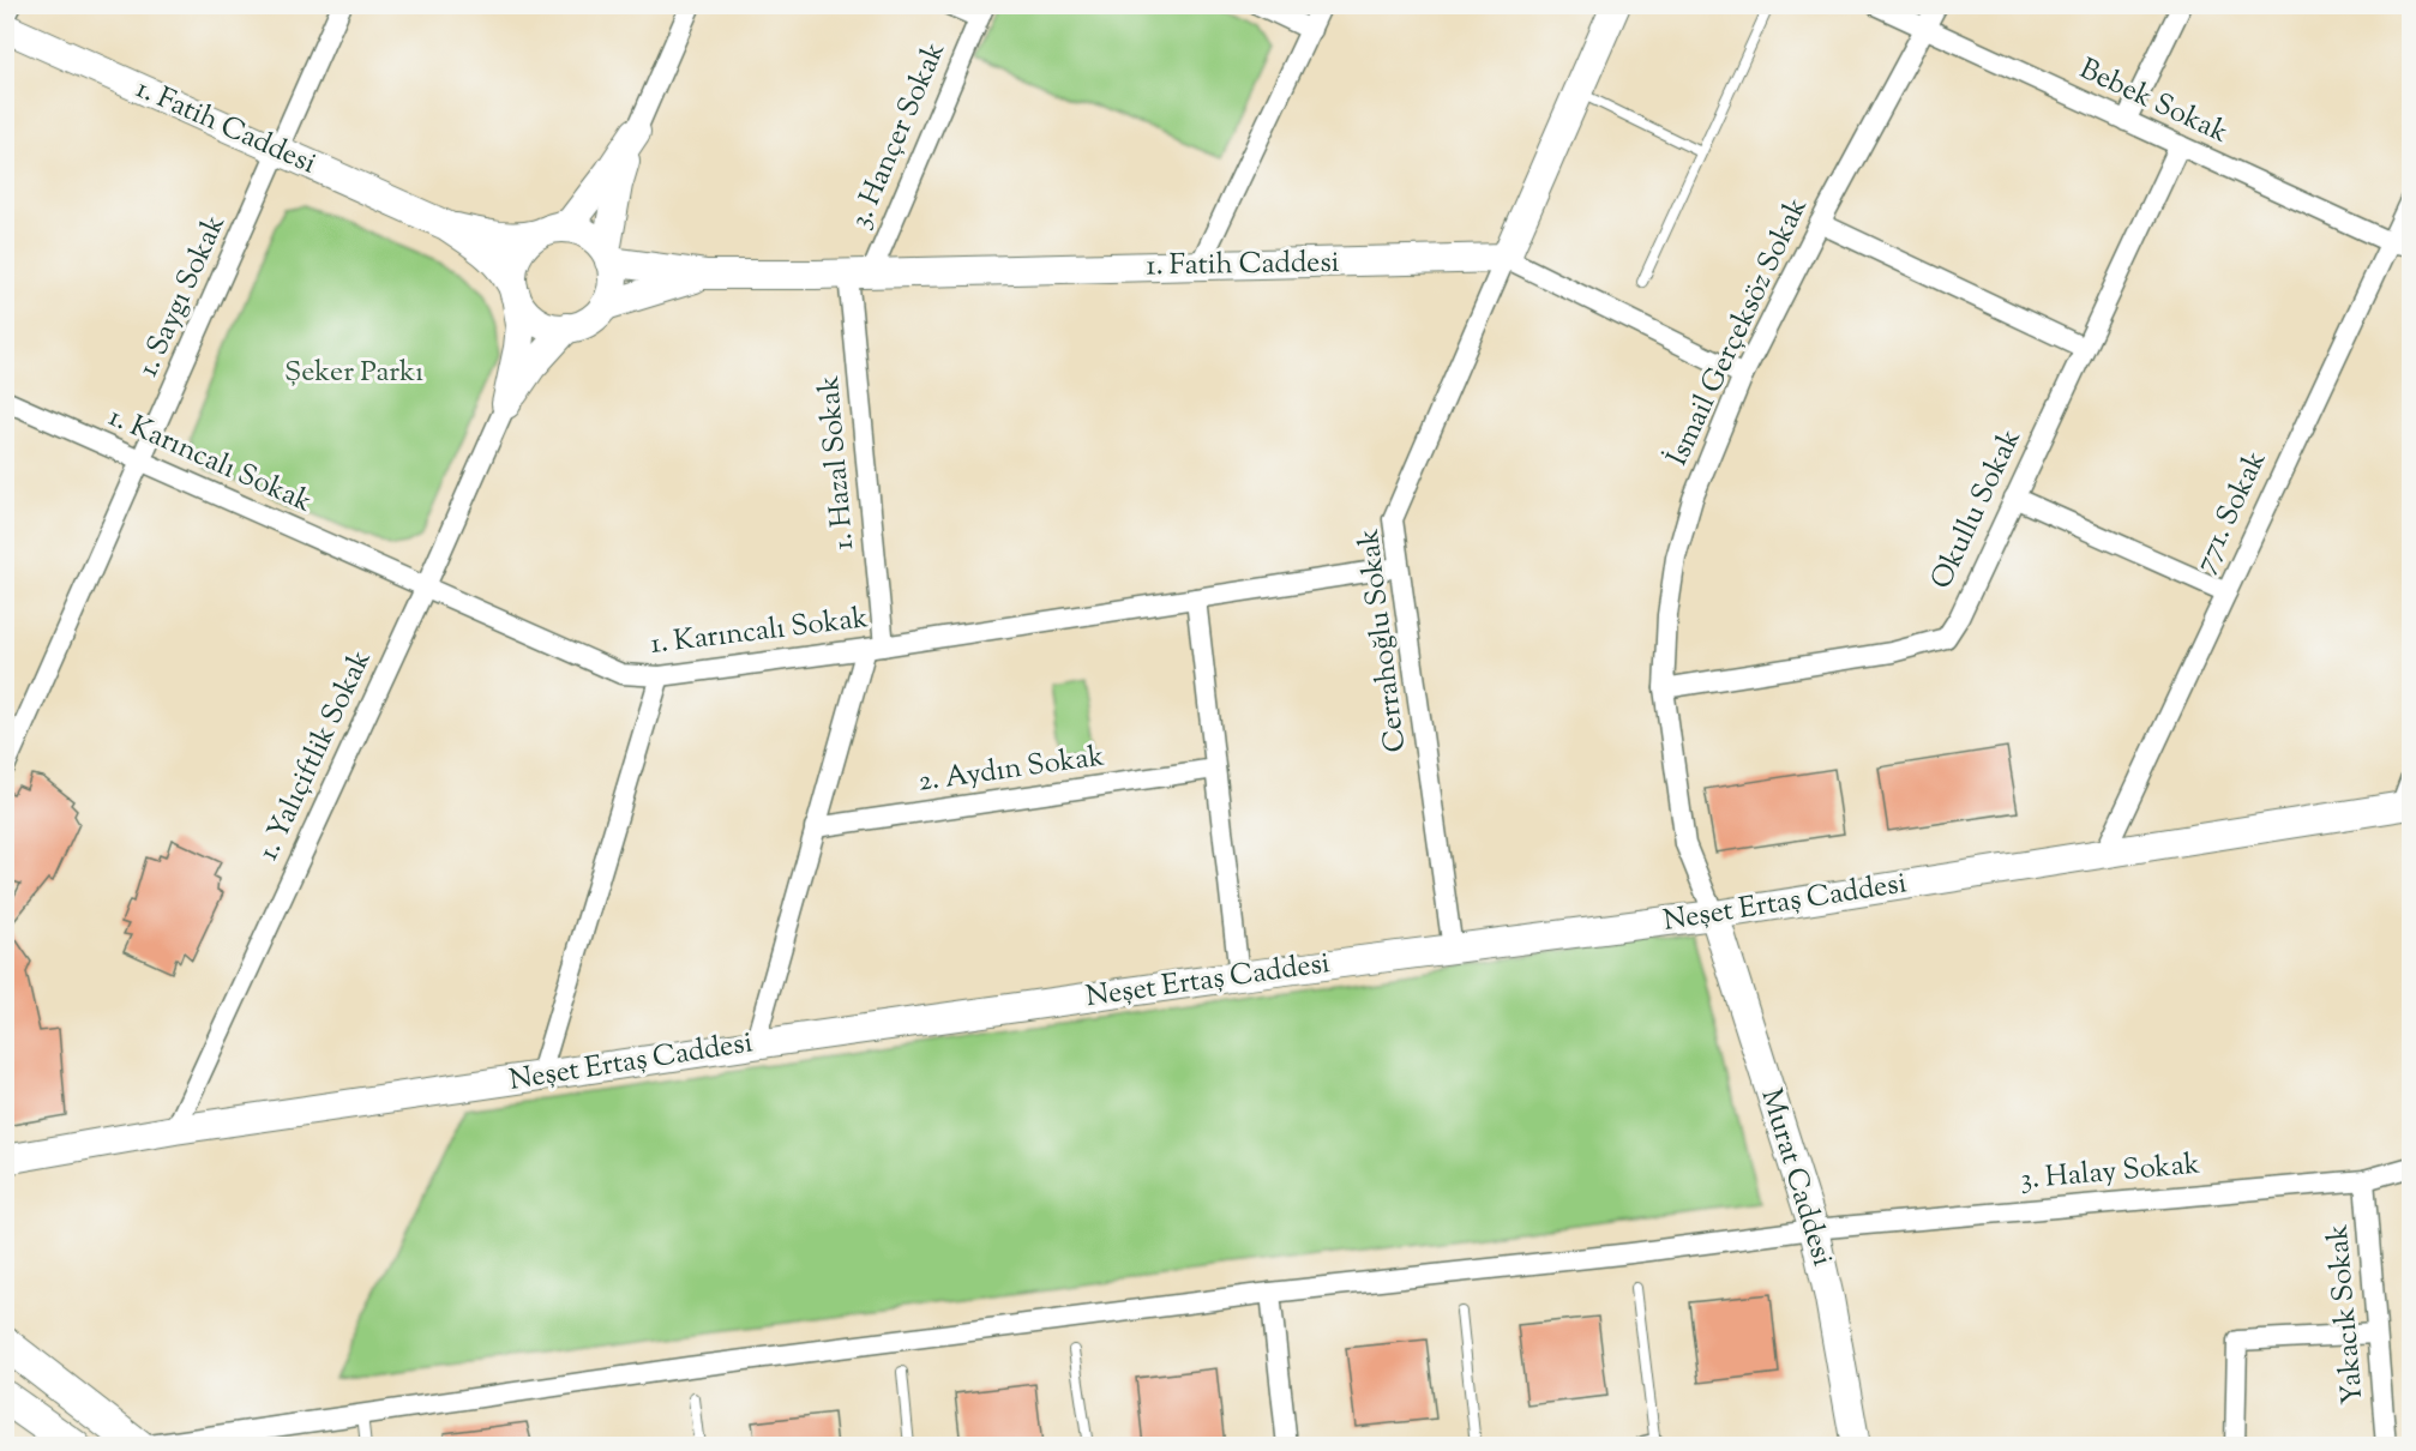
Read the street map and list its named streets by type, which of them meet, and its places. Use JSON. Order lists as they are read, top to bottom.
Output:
{
  "streets": {
    "street": [
      "Bebek Sokak",
      "1. Fatih Caddesi",
      "3. Hançer Sokak",
      "1. Saygı Sokak",
      "İsmail Gerçeksöz Sokak",
      "1. Karıncalı Sokak",
      "1. Hazal Sokak",
      "Okullu Sokak",
      "771. Sokak",
      "Cerrahoğlu Sokak",
      "1. Yalıçiftlik Sokak",
      "2. Aydın Sokak",
      "Neşet Ertaş Caddesi",
      "3. Halay Sokak",
      "Murat Caddesi",
      "Yakacık Sokak"
    ]
  },
  "crossings": [
    ["Bebek Sokak", "İsmail Gerçeksöz Sokak"],
    ["Bebek Sokak", "Okullu Sokak"],
    ["Bebek Sokak", "771. Sokak"],
    ["1. Fatih Caddesi", "3. Hançer Sokak"],
    ["1. Fatih Caddesi", "1. Saygı Sokak"],
    ["1. Fatih Caddesi", "1. Hazal Sokak"],
    ["1. Fatih Caddesi", "Cerrahoğlu Sokak"],
    ["3. Hançer Sokak", "1. Hazal Sokak"],
    ["1. Saygı Sokak", "1. Karıncalı Sokak"],
    ["İsmail Gerçeksöz Sokak", "Okullu Sokak"],
    ["İsmail Gerçeksöz Sokak", "Neşet Ertaş Caddesi"],
    ["İsmail Gerçeksöz Sokak", "Murat Caddesi"],
    ["1. Karıncalı Sokak", "1. Hazal Sokak"],
    ["1. Karıncalı Sokak", "Cerrahoğlu Sokak"],
    ["1. Karıncalı Sokak", "1. Yalıçiftlik Sokak"],
    ["771. Sokak", "Neşet Ertaş Caddesi"],
    ["Cerrahoğlu Sokak", "Neşet Ertaş Caddesi"],
    ["1. Yalıçiftlik Sokak", "Neşet Ertaş Caddesi"],
    ["Neşet Ertaş Caddesi", "Murat Caddesi"],
    ["3. Halay Sokak", "Murat Caddesi"],
    ["3. Halay Sokak", "Yakacık Sokak"]
  ],
  "parks": ["Şeker Parkı"]
}
